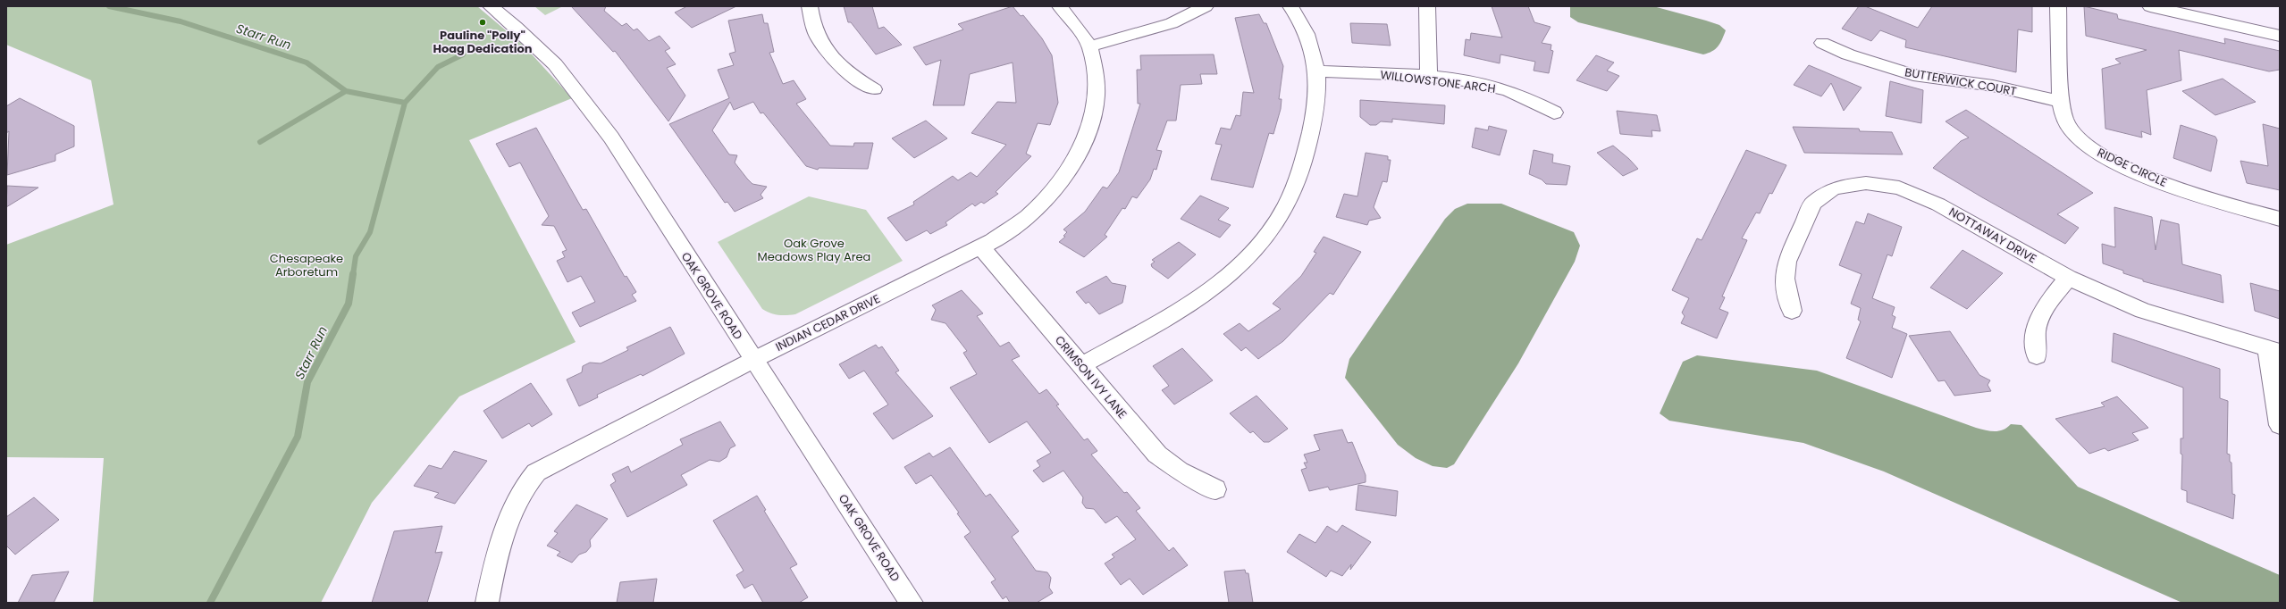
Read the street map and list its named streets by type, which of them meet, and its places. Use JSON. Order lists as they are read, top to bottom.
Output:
{
  "streets": {
    "street": [
      "WILLOWSTONE ARCH",
      "BUTTERWICK COURT",
      "RIDGE CIRCLE",
      "NOTTAWAY DRIVE",
      "OAK GROVE ROAD",
      "INDIAN CEDAR DRIVE",
      "CRIMSON IVY LANE"
    ]
  },
  "crossings": [
    ["BUTTERWICK COURT", "RIDGE CIRCLE"],
    ["OAK GROVE ROAD", "INDIAN CEDAR DRIVE"],
    ["INDIAN CEDAR DRIVE", "CRIMSON IVY LANE"]
  ],
  "water": ["Starr Run"],
  "parks": ["Oak Grove Meadows Play Area", "Chesapeake Arboretum"],
  "places": ["Pauline \"Polly\" Hoag Dedication"]
}
